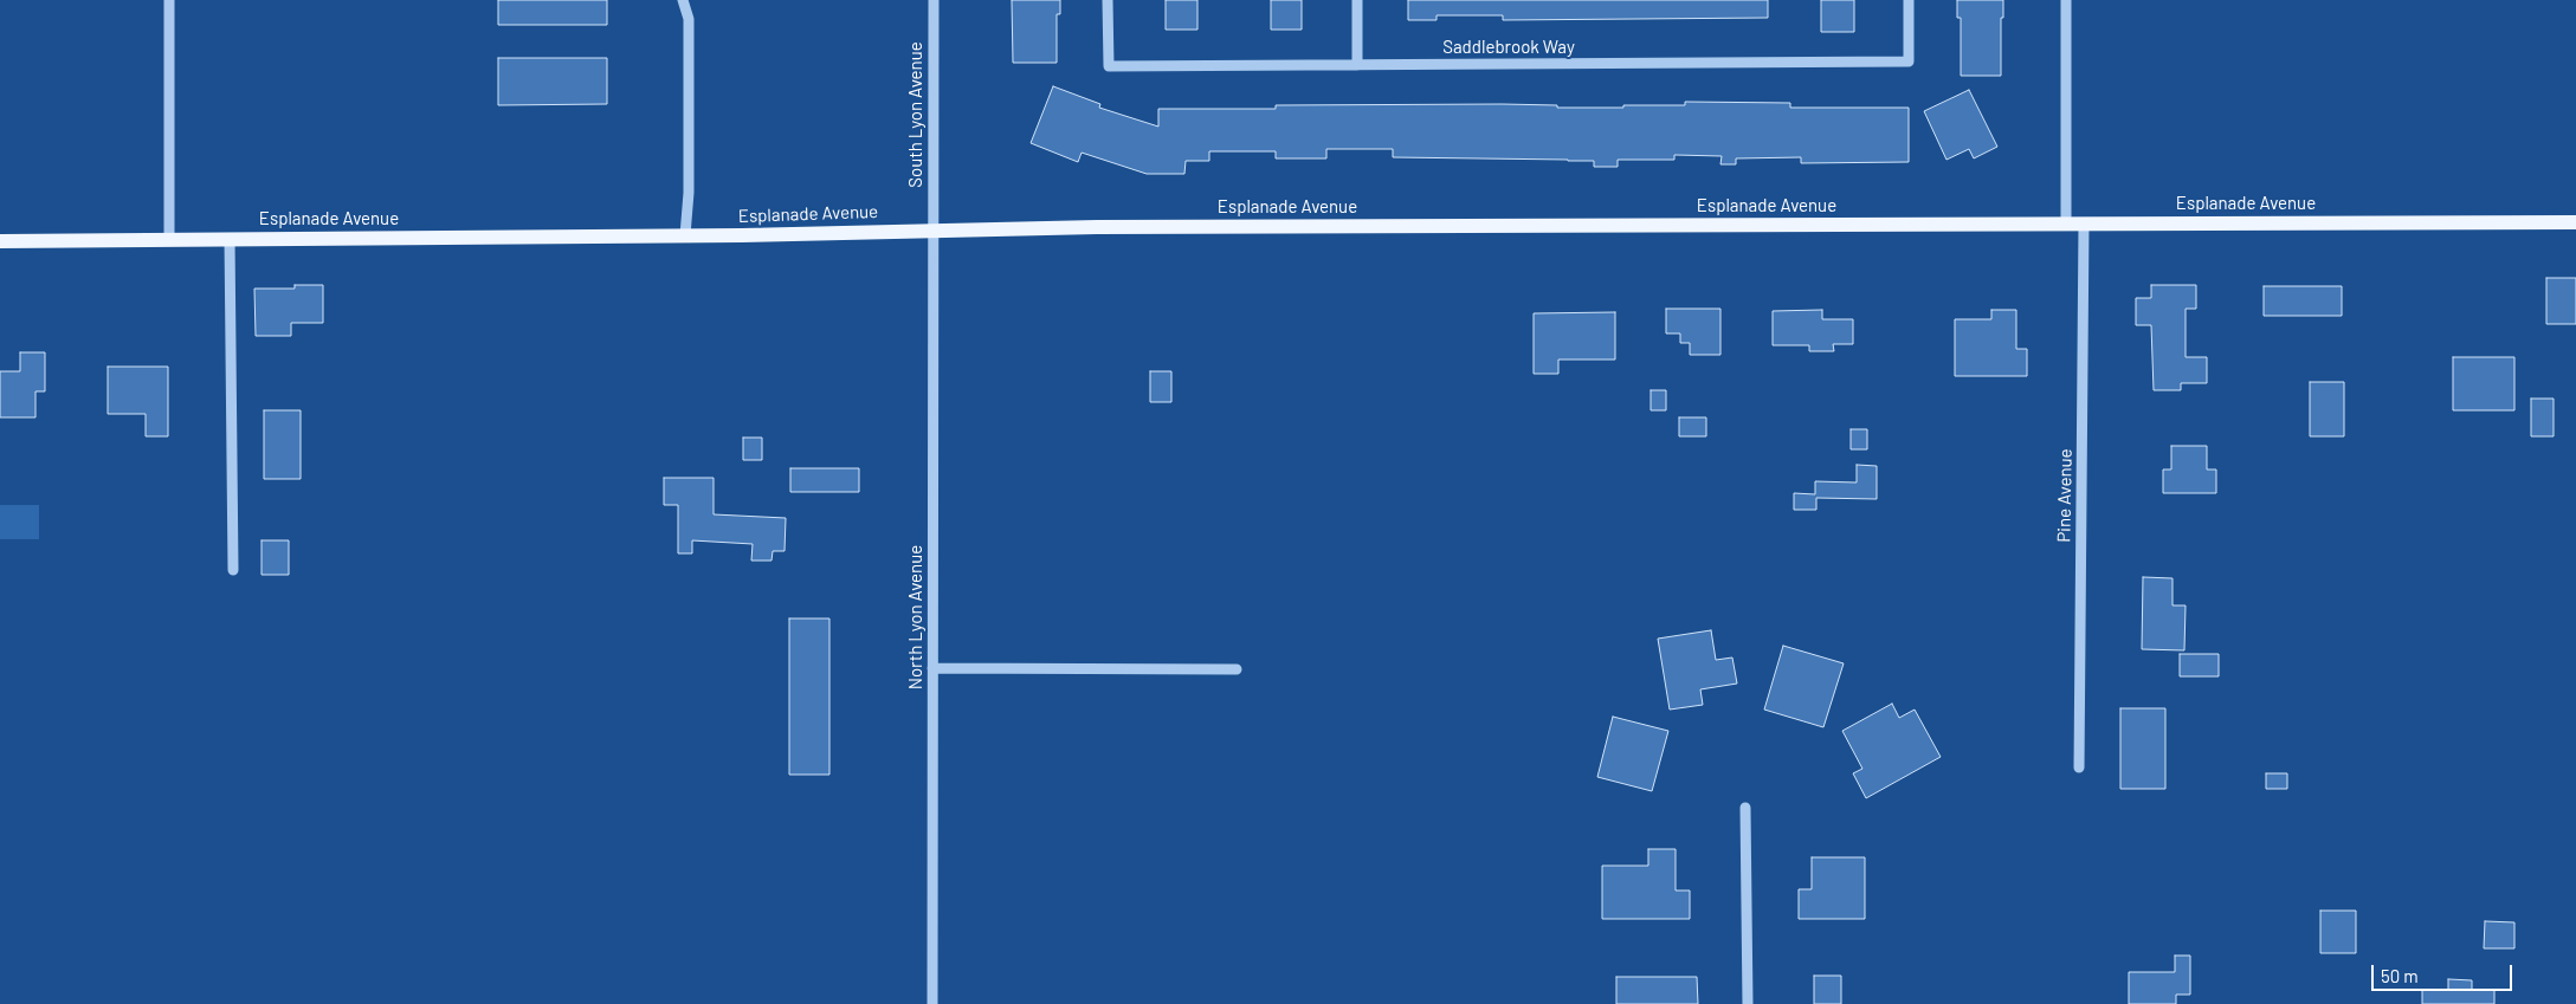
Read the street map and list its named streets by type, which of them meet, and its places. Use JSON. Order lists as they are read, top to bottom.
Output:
{
  "streets": {
    "main road": ["Esplanade Avenue"],
    "street": [
      "Saddlebrook Way",
      "South Lyon Avenue",
      "Pine Avenue",
      "North Lyon Avenue"
    ]
  },
  "crossings": [
    ["South Lyon Avenue", "Esplanade Avenue"],
    ["South Lyon Avenue", "North Lyon Avenue"],
    ["Esplanade Avenue", "Pine Avenue"],
    ["Esplanade Avenue", "North Lyon Avenue"]
  ],
  "scale_bar": "50 m"
}
